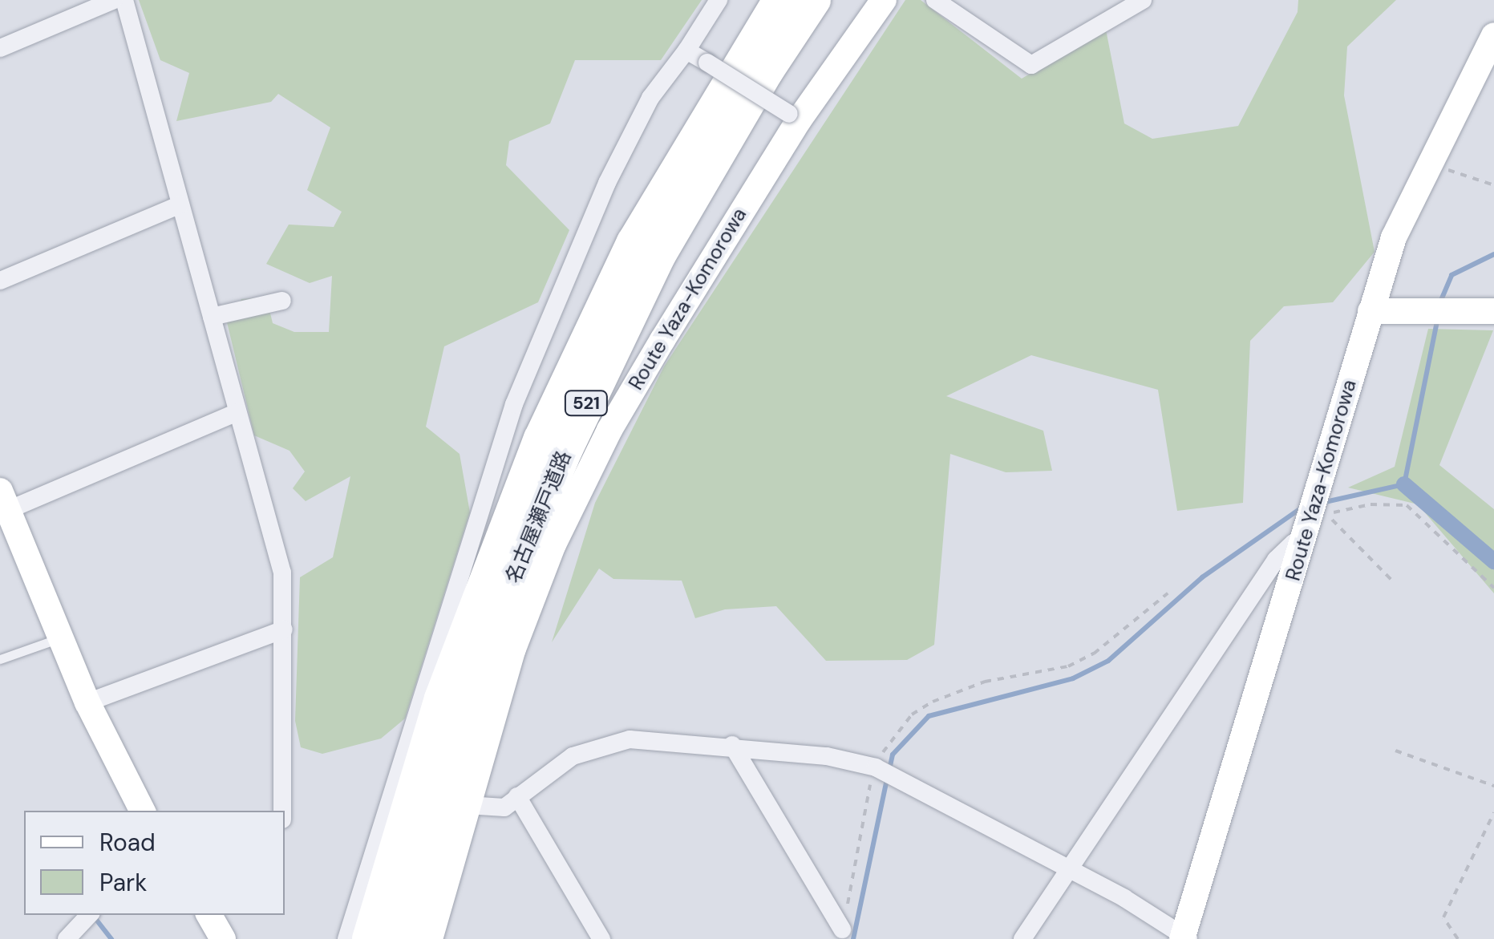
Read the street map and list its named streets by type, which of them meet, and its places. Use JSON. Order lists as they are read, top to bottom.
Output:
{
  "streets": {
    "highway": ["521", "名古屋瀬戸道路"],
    "main road": ["Route Yaza-Komorowa"]
  },
  "legend": ["Road", "Park"]
}
